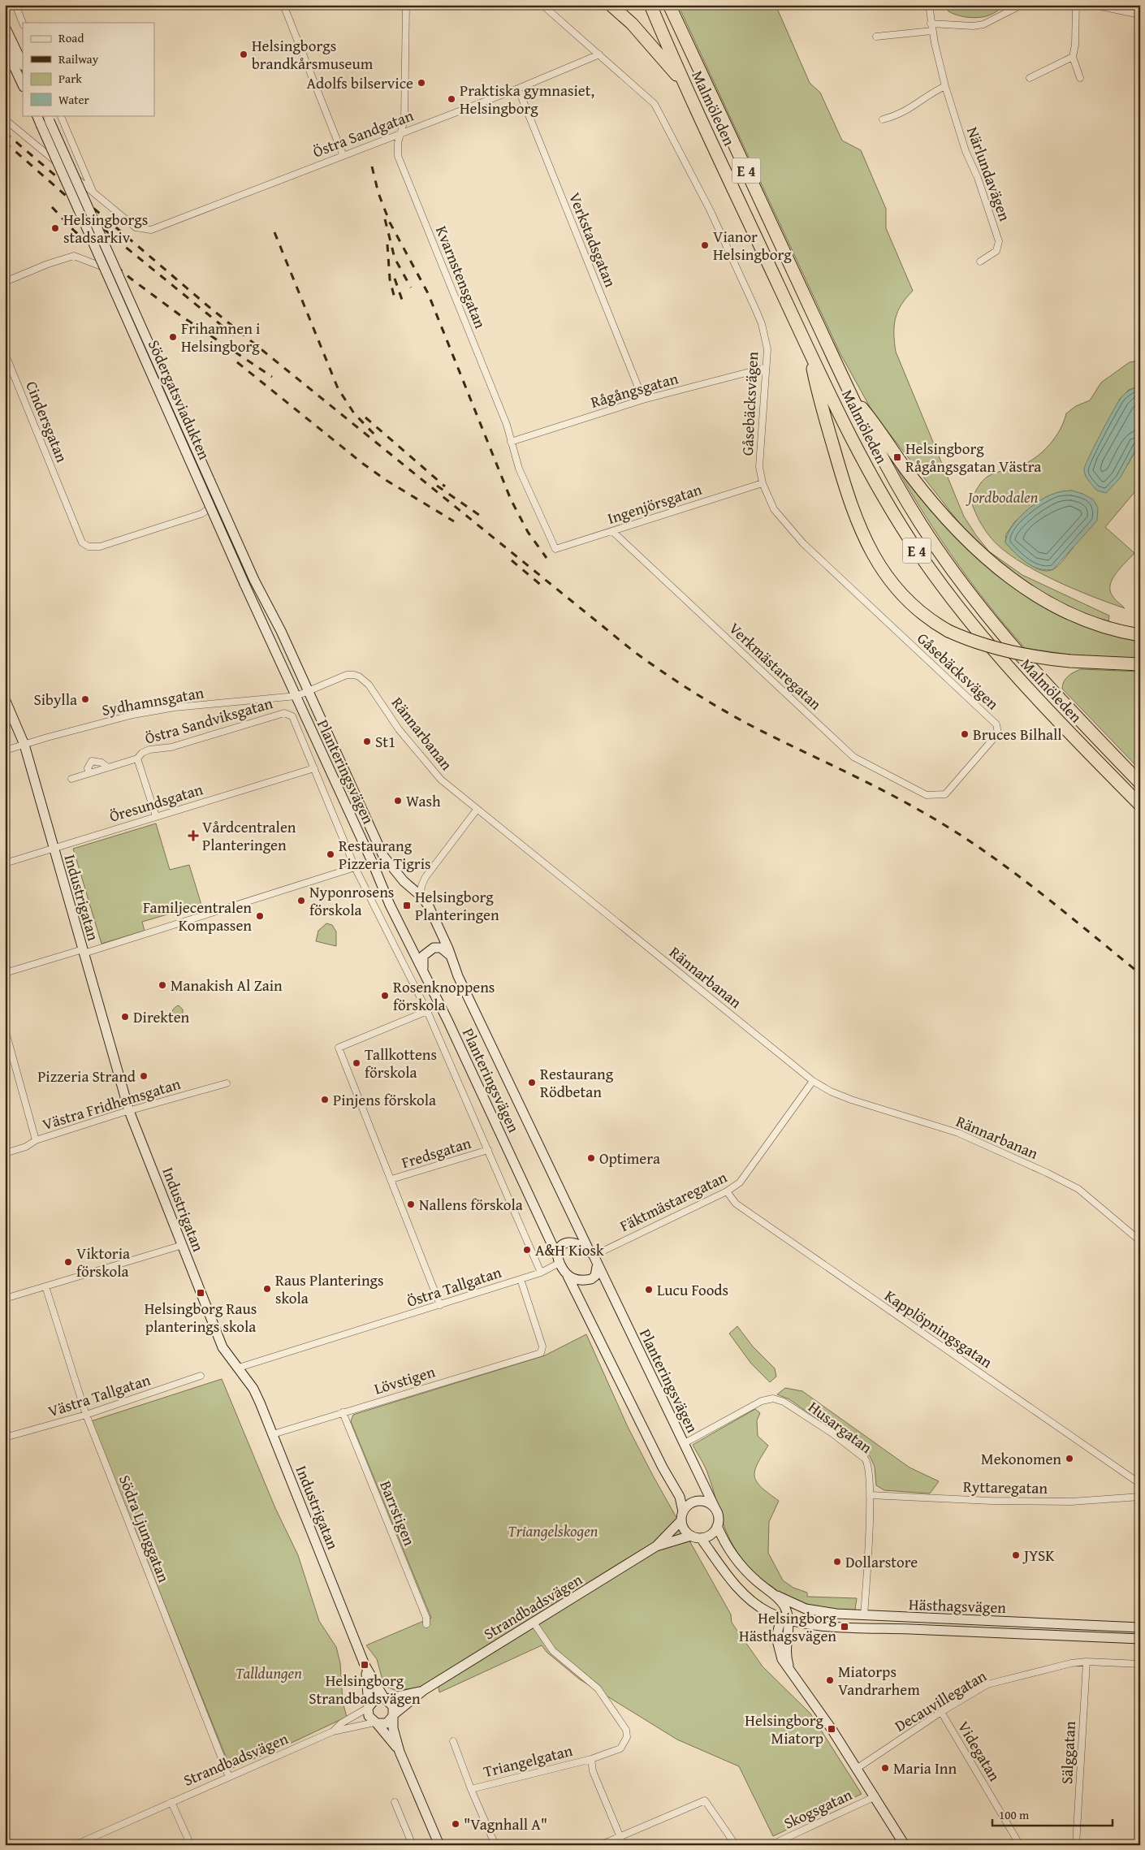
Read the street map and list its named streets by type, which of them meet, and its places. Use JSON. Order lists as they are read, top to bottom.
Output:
{
  "streets": {
    "highway": ["Malmöleden", "E 4"],
    "main road": [
      "Södergatsviadukten",
      "Planteringsvägen",
      "Industrigatan",
      "Hästhagsvägen",
      "Strandbadsvägen"
    ],
    "street": [
      "Östra Sandgatan",
      "Närlundavägen",
      "Verkstadsgatan",
      "Kvarnstensgatan",
      "Rågångsgatan",
      "Gåsebäcksvägen",
      "Cindersgatan",
      "Ingenjörsgatan",
      "Verkmästaregatan",
      "Sydhamnsgatan",
      "Östra Sandviksgatan",
      "Rännarbanan",
      "Öresundsgatan",
      "Västra Fridhemsgatan",
      "Fredsgatan",
      "Fäktmästaregatan",
      "Östra Tallgatan",
      "Kapplöpningsgatan",
      "Lövstigen",
      "Västra Tallgatan",
      "Husargatan",
      "Ryttaregatan",
      "Barrstigen",
      "Södra Ljunggatan",
      "Decauvillegatan",
      "Videgatan",
      "Sälggatan",
      "Triangelgatan",
      "Skogsgatan"
    ]
  },
  "crossings": [
    ["Östra Sandgatan", "Verkstadsgatan"],
    ["Östra Sandgatan", "Kvarnstensgatan"],
    ["Östra Sandgatan", "Gåsebäcksvägen"],
    ["Verkstadsgatan", "Rågångsgatan"],
    ["Kvarnstensgatan", "Rågångsgatan"],
    ["Kvarnstensgatan", "Ingenjörsgatan"],
    ["Rågångsgatan", "Gåsebäcksvägen"],
    ["Södergatsviadukten", "Sydhamnsgatan"],
    ["Södergatsviadukten", "Rännarbanan"],
    ["Södergatsviadukten", "Planteringsvägen"],
    ["Gåsebäcksvägen", "Ingenjörsgatan"],
    ["Gåsebäcksvägen", "Verkmästaregatan"],
    ["Ingenjörsgatan", "Verkmästaregatan"],
    ["Sydhamnsgatan", "Rännarbanan"],
    ["Sydhamnsgatan", "Planteringsvägen"],
    ["Sydhamnsgatan", "Industrigatan"],
    ["Östra Sandviksgatan", "Planteringsvägen"],
    ["Östra Sandviksgatan", "Öresundsgatan"],
    ["Rännarbanan", "Planteringsvägen"],
    ["Rännarbanan", "Fäktmästaregatan"],
    ["Planteringsvägen", "Öresundsgatan"],
    ["Planteringsvägen", "Fredsgatan"],
    ["Planteringsvägen", "Fäktmästaregatan"],
    ["Planteringsvägen", "Östra Tallgatan"],
    ["Planteringsvägen", "Husargatan"],
    ["Planteringsvägen", "Strandbadsvägen"],
    ["Öresundsgatan", "Industrigatan"],
    ["Industrigatan", "Västra Fridhemsgatan"],
    ["Industrigatan", "Östra Tallgatan"],
    ["Industrigatan", "Lövstigen"],
    ["Industrigatan", "Strandbadsvägen"],
    ["Fäktmästaregatan", "Östra Tallgatan"],
    ["Fäktmästaregatan", "Kapplöpningsgatan"],
    ["Östra Tallgatan", "Lövstigen"],
    ["Lövstigen", "Barrstigen"],
    ["Västra Tallgatan", "Södra Ljunggatan"],
    ["Husargatan", "Ryttaregatan"],
    ["Husargatan", "Hästhagsvägen"],
    ["Södra Ljunggatan", "Strandbadsvägen"],
    ["Strandbadsvägen", "Triangelgatan"],
    ["Decauvillegatan", "Videgatan"],
    ["Decauvillegatan", "Sälggatan"]
  ],
  "parks": ["Jordbodalen", "Triangelskogen", "Talldungen"],
  "places": {
    "other": [
      "Helsingborgs brandkårsmuseum",
      "Adolfs bilservice",
      "Praktiska gymnasiet, Helsingborg",
      "Helsingborgs stadsarkiv",
      "Vianor Helsingborg",
      "Frihamnen i Helsingborg",
      "Sibylla",
      "Bruces Bilhall",
      "St1",
      "Wash",
      "Restaurang Pizzeria Tigris",
      "Nyponrosens förskola",
      "Familjecentralen Kompassen",
      "Manakish Al Zain",
      "Rosenknoppens förskola",
      "Direkten",
      "Tallkottens förskola",
      "Pizzeria Strand",
      "Restaurang Rödbetan",
      "Pinjens förskola",
      "Optimera",
      "Nallens förskola",
      "A&H Kiosk",
      "Viktoria förskola",
      "Raus Planterings skola",
      "Lucu Foods",
      "Mekonomen",
      "JYSK",
      "Dollarstore",
      "Miatorps Vandrarhem",
      "Maria Inn",
      "\"Vagnhall A\""
    ],
    "transit": [
      "Helsingborg Rågångsgatan Västra",
      "Helsingborg Planteringen",
      "Helsingborg Raus planterings skola",
      "Helsingborg Hästhagsvägen",
      "Helsingborg Strandbadsvägen",
      "Helsingborg Miatorp"
    ],
    "health": ["Vårdcentralen Planteringen"]
  },
  "legend": [
    "Road",
    "Railway",
    "Park",
    "Water"
  ],
  "scale_bar": "100 m"
}
